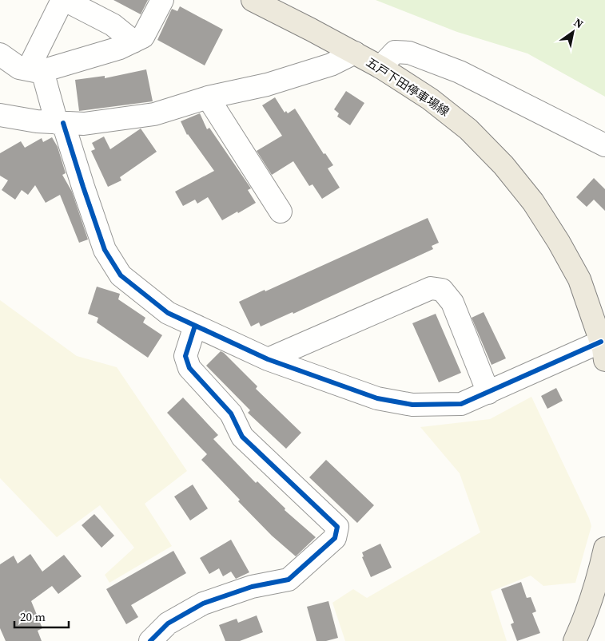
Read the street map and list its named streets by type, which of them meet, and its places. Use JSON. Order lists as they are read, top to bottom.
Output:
{
  "streets": {
    "main road": ["五戸下田停車場線"]
  },
  "scale_bar": "20 m",
  "north": "top right"
}
